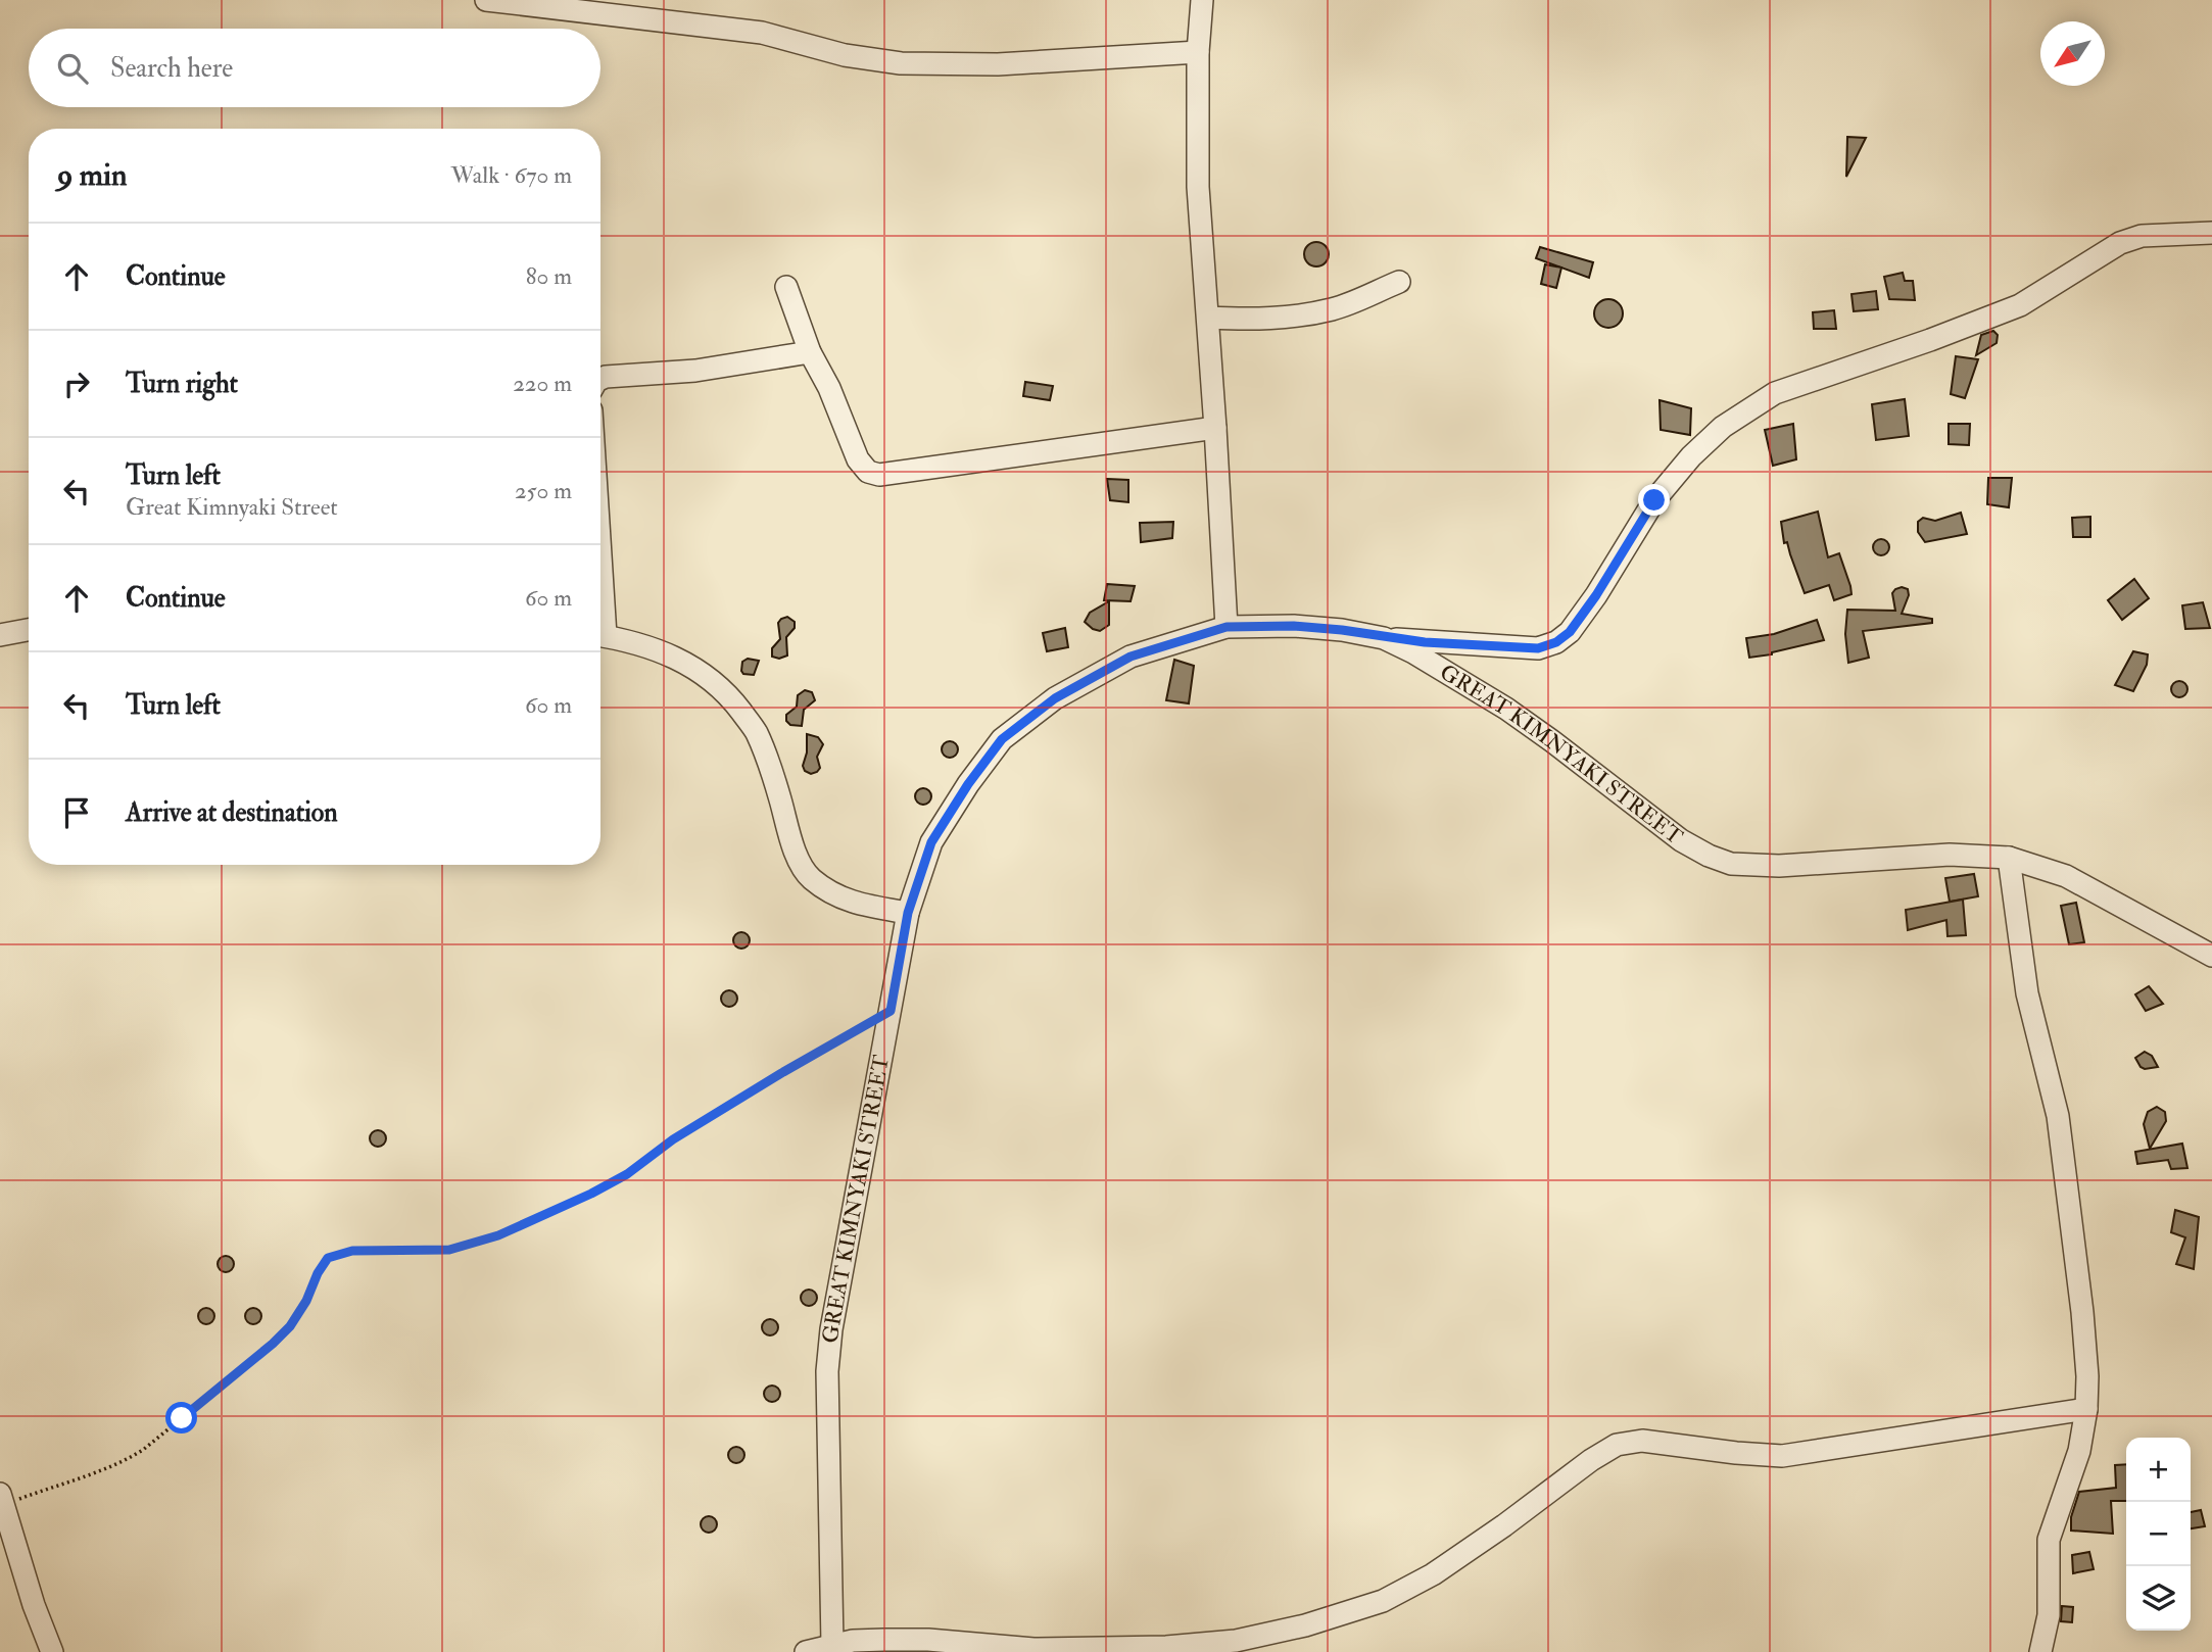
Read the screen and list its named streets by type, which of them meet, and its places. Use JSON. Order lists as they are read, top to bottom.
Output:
{
  "streets": {
    "street": ["GREAT KIMNYAKI STREET"]
  },
  "north": "bottom left",
  "page": {
    "search": "Search here",
    "heading": ["9 min", "Walk · 670 m"],
    "list": [
      ["Continue", "80 m"],
      ["Turn right", "220 m"],
      ["Turn left", "Great Kimnyaki Street", "250 m"],
      ["Continue", "60 m"],
      ["Turn left", "60 m"],
      "Arrive at destination"
    ],
    "map_buttons": ["+", "−"]
  }
}
